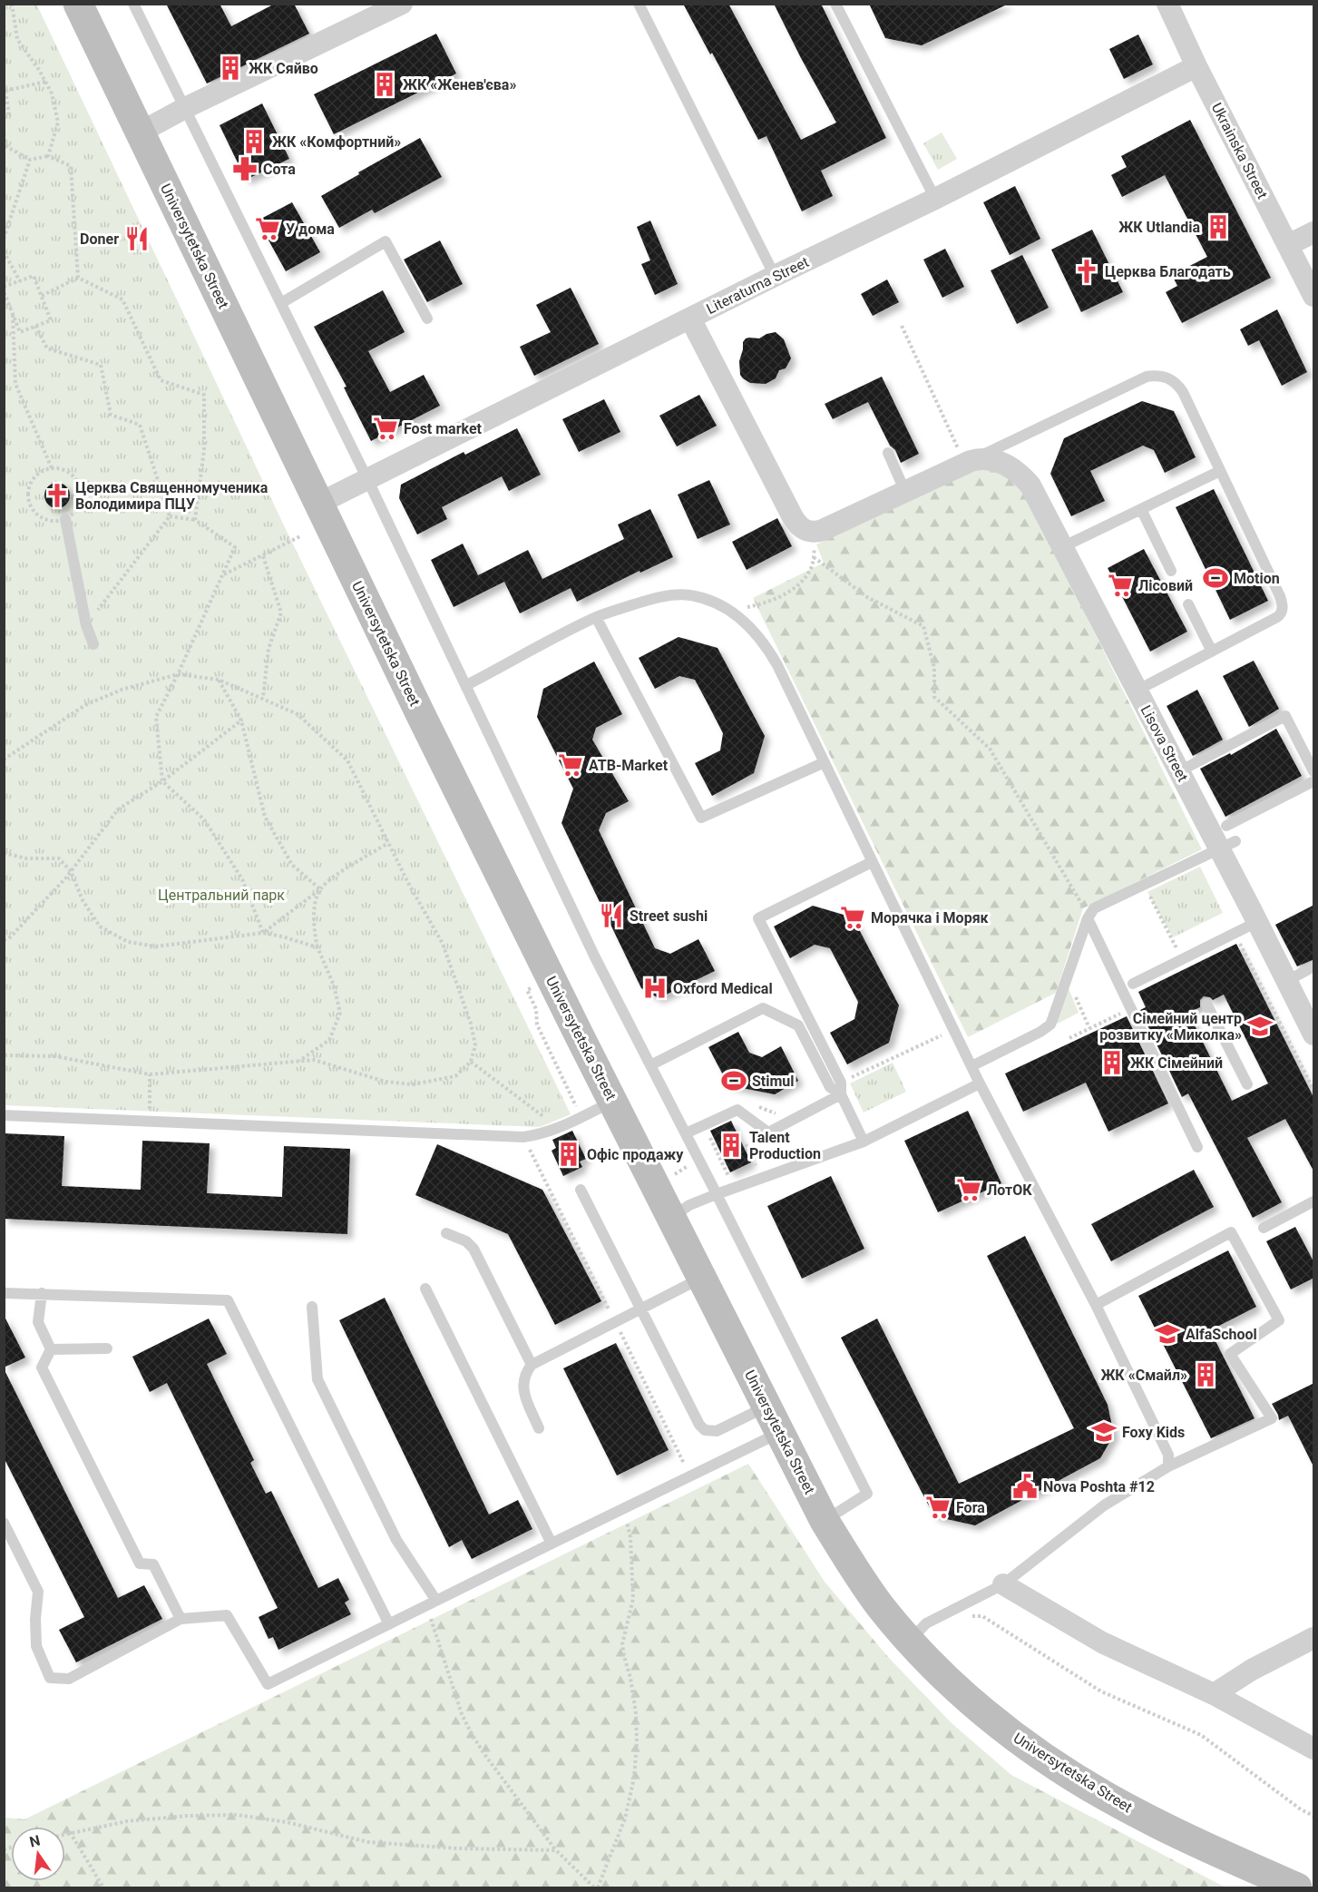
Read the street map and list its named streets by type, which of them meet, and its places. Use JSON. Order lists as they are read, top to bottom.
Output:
{
  "streets": {
    "main road": ["Universytetska Street"],
    "street": ["Ukrainska Street", "Literaturna Street", "Lisova Street"]
  },
  "crossings": [
    ["Ukrainska Street", "Literaturna Street"],
    ["Universytetska Street", "Literaturna Street"]
  ],
  "parks": ["Центральний парк"],
  "places": {
    "building": [
      "ЖК Сяйво",
      "ЖК «Женев'єва»",
      "ЖК «Комфортний»",
      "ЖК Utlandia",
      "ЖК Сімейний",
      "Talent Production",
      "Офіс продажу",
      "ЖК «Смайл»"
    ],
    "pharmacy": ["Сота"],
    "supermarket": [
      "У дома",
      "Fost market",
      "Лісовий",
      "ATB-Market",
      "Морячка і Моряк",
      "ЛотОК",
      "Fora"
    ],
    "restaurant": ["Doner", "Street sushi"],
    "church": ["Церква Благодать", "Церква Священномученика Володимира ПЦУ"],
    "sports": ["Motion", "Stimul"],
    "hospital": ["Oxford Medical"],
    "school or university": ["Сімейний центр розвитку «Миколка»", "AlfaSchool", "Foxy Kids"],
    "public building": ["Nova Poshta #12"]
  },
  "north": "top"
}
